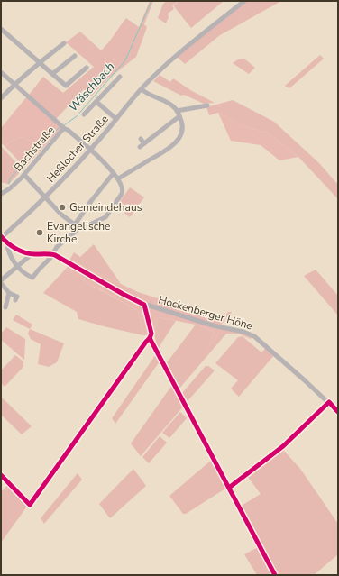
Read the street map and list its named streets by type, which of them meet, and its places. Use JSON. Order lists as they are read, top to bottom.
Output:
{
  "streets": {
    "street": ["Bachstraße", "Heßlocher Straße", "Hockenberger Höhe"]
  },
  "water": ["Wäschbach"],
  "places": ["Gemeindehaus", "Evangelische Kirche"]
}
